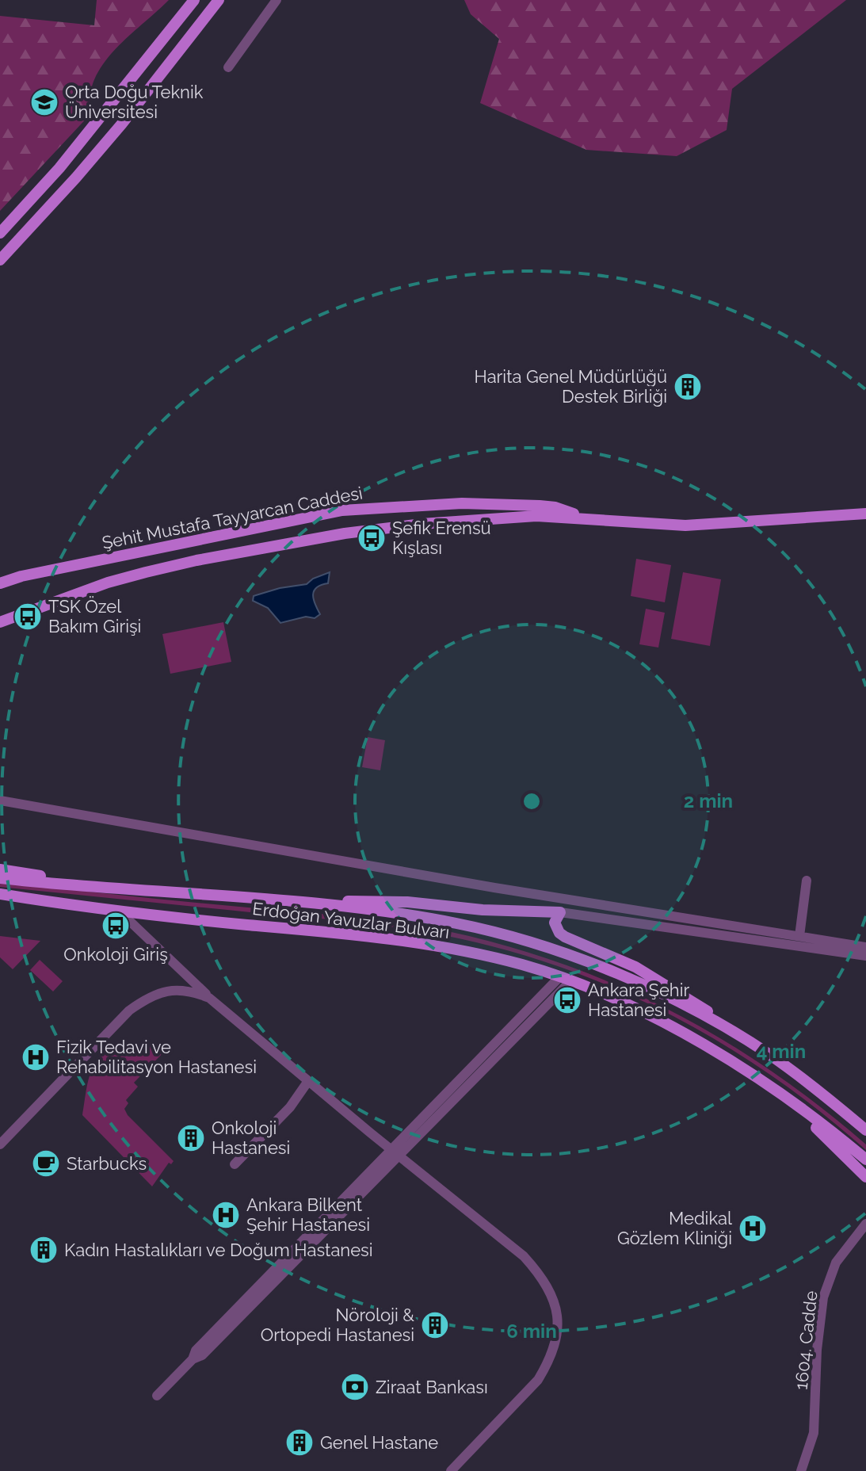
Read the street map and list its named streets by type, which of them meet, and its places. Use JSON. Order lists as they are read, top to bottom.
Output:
{
  "streets": {
    "main road": ["Şehit Mustafa Tayyarcan Caddesi", "Erdoğan Yavuzlar Bulvarı"],
    "street": ["1604. Cadde"]
  },
  "places": {
    "school or university": ["Orta Doğu Teknik Üniversitesi"],
    "building": [
      "Harita Genel Müdürlüğü Destek Birliği",
      "Onkoloji Hastanesi",
      "Kadın Hastalıkları ve Doğum Hastanesi",
      "Nöroloji & Ortopedi Hastanesi",
      "Genel Hastane"
    ],
    "bus stop": [
      "Şefik Erensü Kışlası",
      "TSK Özel Bakım Girişi",
      "Onkoloji Giriş",
      "Ankara Şehir Hastanesi"
    ],
    "hospital": ["Fizik Tedavi ve Rehabilitasyon Hastanesi", "Ankara Bilkent Şehir Hastanesi", "Medikal Gözlem Kliniği"],
    "cafe": ["Starbucks"],
    "bank": ["Ziraat Bankası"]
  },
  "rings": ["2 min", "4 min", "6 min"]
}
